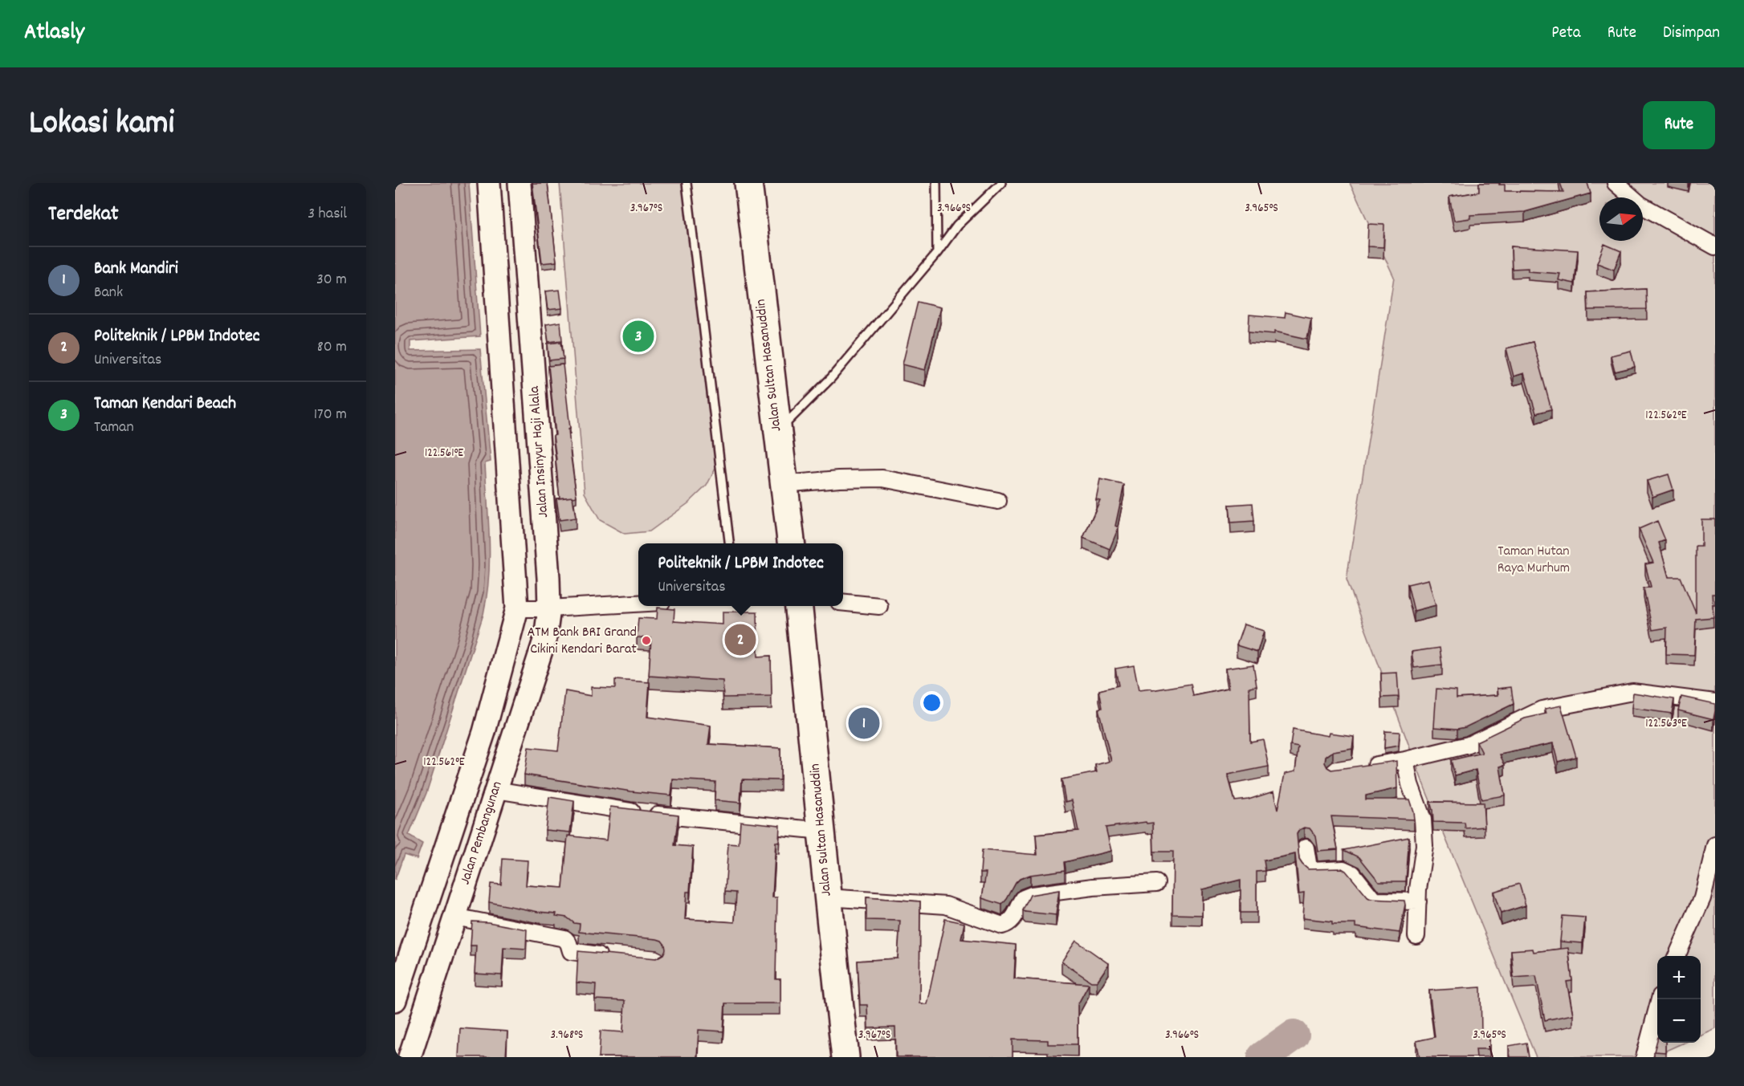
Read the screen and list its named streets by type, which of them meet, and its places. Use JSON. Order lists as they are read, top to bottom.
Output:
{
  "streets": {
    "highway": ["Jalan Sultan Hasanuddin"],
    "main road": ["Jalan Insinyur Haji Alala", "Jalan Pembangunan"]
  },
  "crossings": [
    ["Jalan Insinyur Haji Alala", "Jalan Pembangunan"]
  ],
  "parks": ["Taman Hutan Raya Murhum"],
  "places": ["ATM Bank BRI Grand Cikini Kendari Barat"],
  "north": "right",
  "page": {
    "header": "Atlasly",
    "nav": ["Peta", "Rute", "Disimpan"],
    "title": "Lokasi kami",
    "buttons": "Rute",
    "heading": ["Terdekat", "3 hasil"],
    "list": [
      {
        "mark": "1",
        "name": "Bank Mandiri",
        "note": "Bank",
        "value": "30 m"
      },
      {
        "mark": "2",
        "name": "Politeknik / LPBM Indotec",
        "note": "Universitas",
        "value": "80 m"
      },
      {
        "mark": "3",
        "name": "Taman Kendari Beach",
        "note": "Taman",
        "value": "170 m"
      }
    ],
    "pins": ["3", "2", "1"],
    "popup": ["Politeknik / LPBM Indotec", "Universitas"],
    "map_buttons": ["+", "−"]
  },
  "coordinates": [
    "3.967°S",
    "3.966°S",
    "3.965°S",
    "122.562°E",
    "122.561°E",
    "122.563°E",
    "3.968°S"
  ]
}
